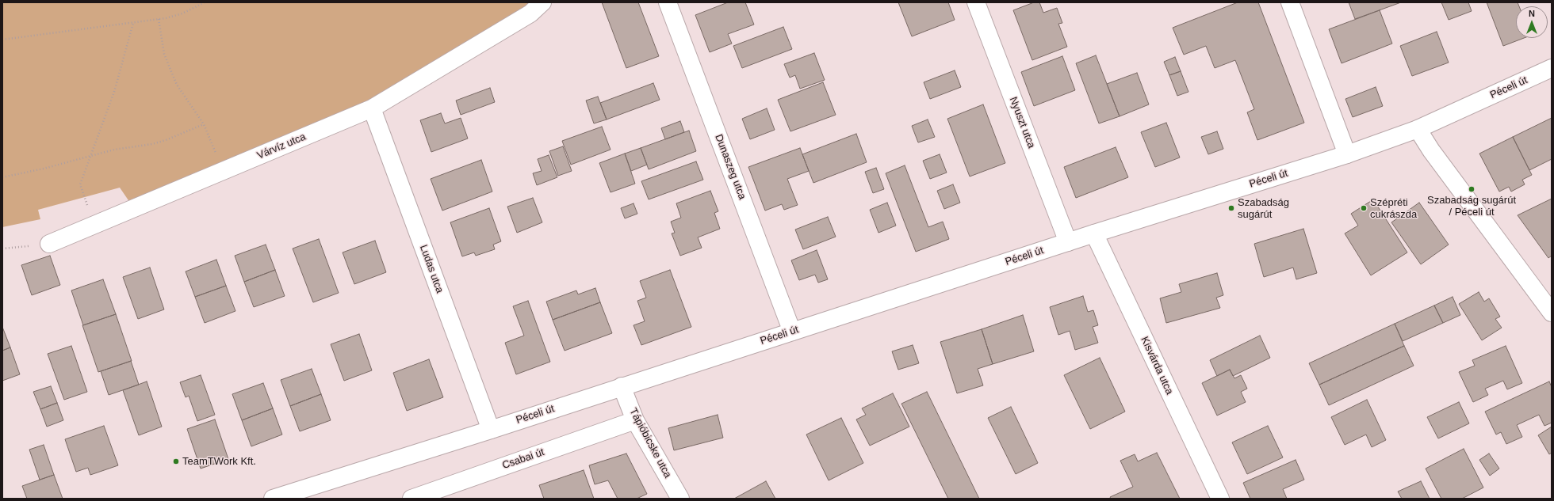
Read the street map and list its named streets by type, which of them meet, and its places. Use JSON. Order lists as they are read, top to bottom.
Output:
{
  "streets": {
    "street": [
      "Péceli út",
      "Nyuszt utca",
      "Várvíz utca",
      "Dunaszeg utca",
      "Ludas utca",
      "Kisvárda utca",
      "Tápióbicske utca",
      "Csabai út"
    ]
  },
  "crossings": [
    ["Péceli út", "Nyuszt utca"],
    ["Péceli út", "Dunaszeg utca"],
    ["Péceli út", "Ludas utca"],
    ["Péceli út", "Kisvárda utca"],
    ["Péceli út", "Tápióbicske utca"],
    ["Várvíz utca", "Ludas utca"],
    ["Tápióbicske utca", "Csabai út"]
  ],
  "places": [
    "Szabadság sugárút / Péceli út",
    "Szabadság sugárút",
    "Szépréti cukrászda",
    "TeamTWork Kft."
  ],
  "north": "top"
}
